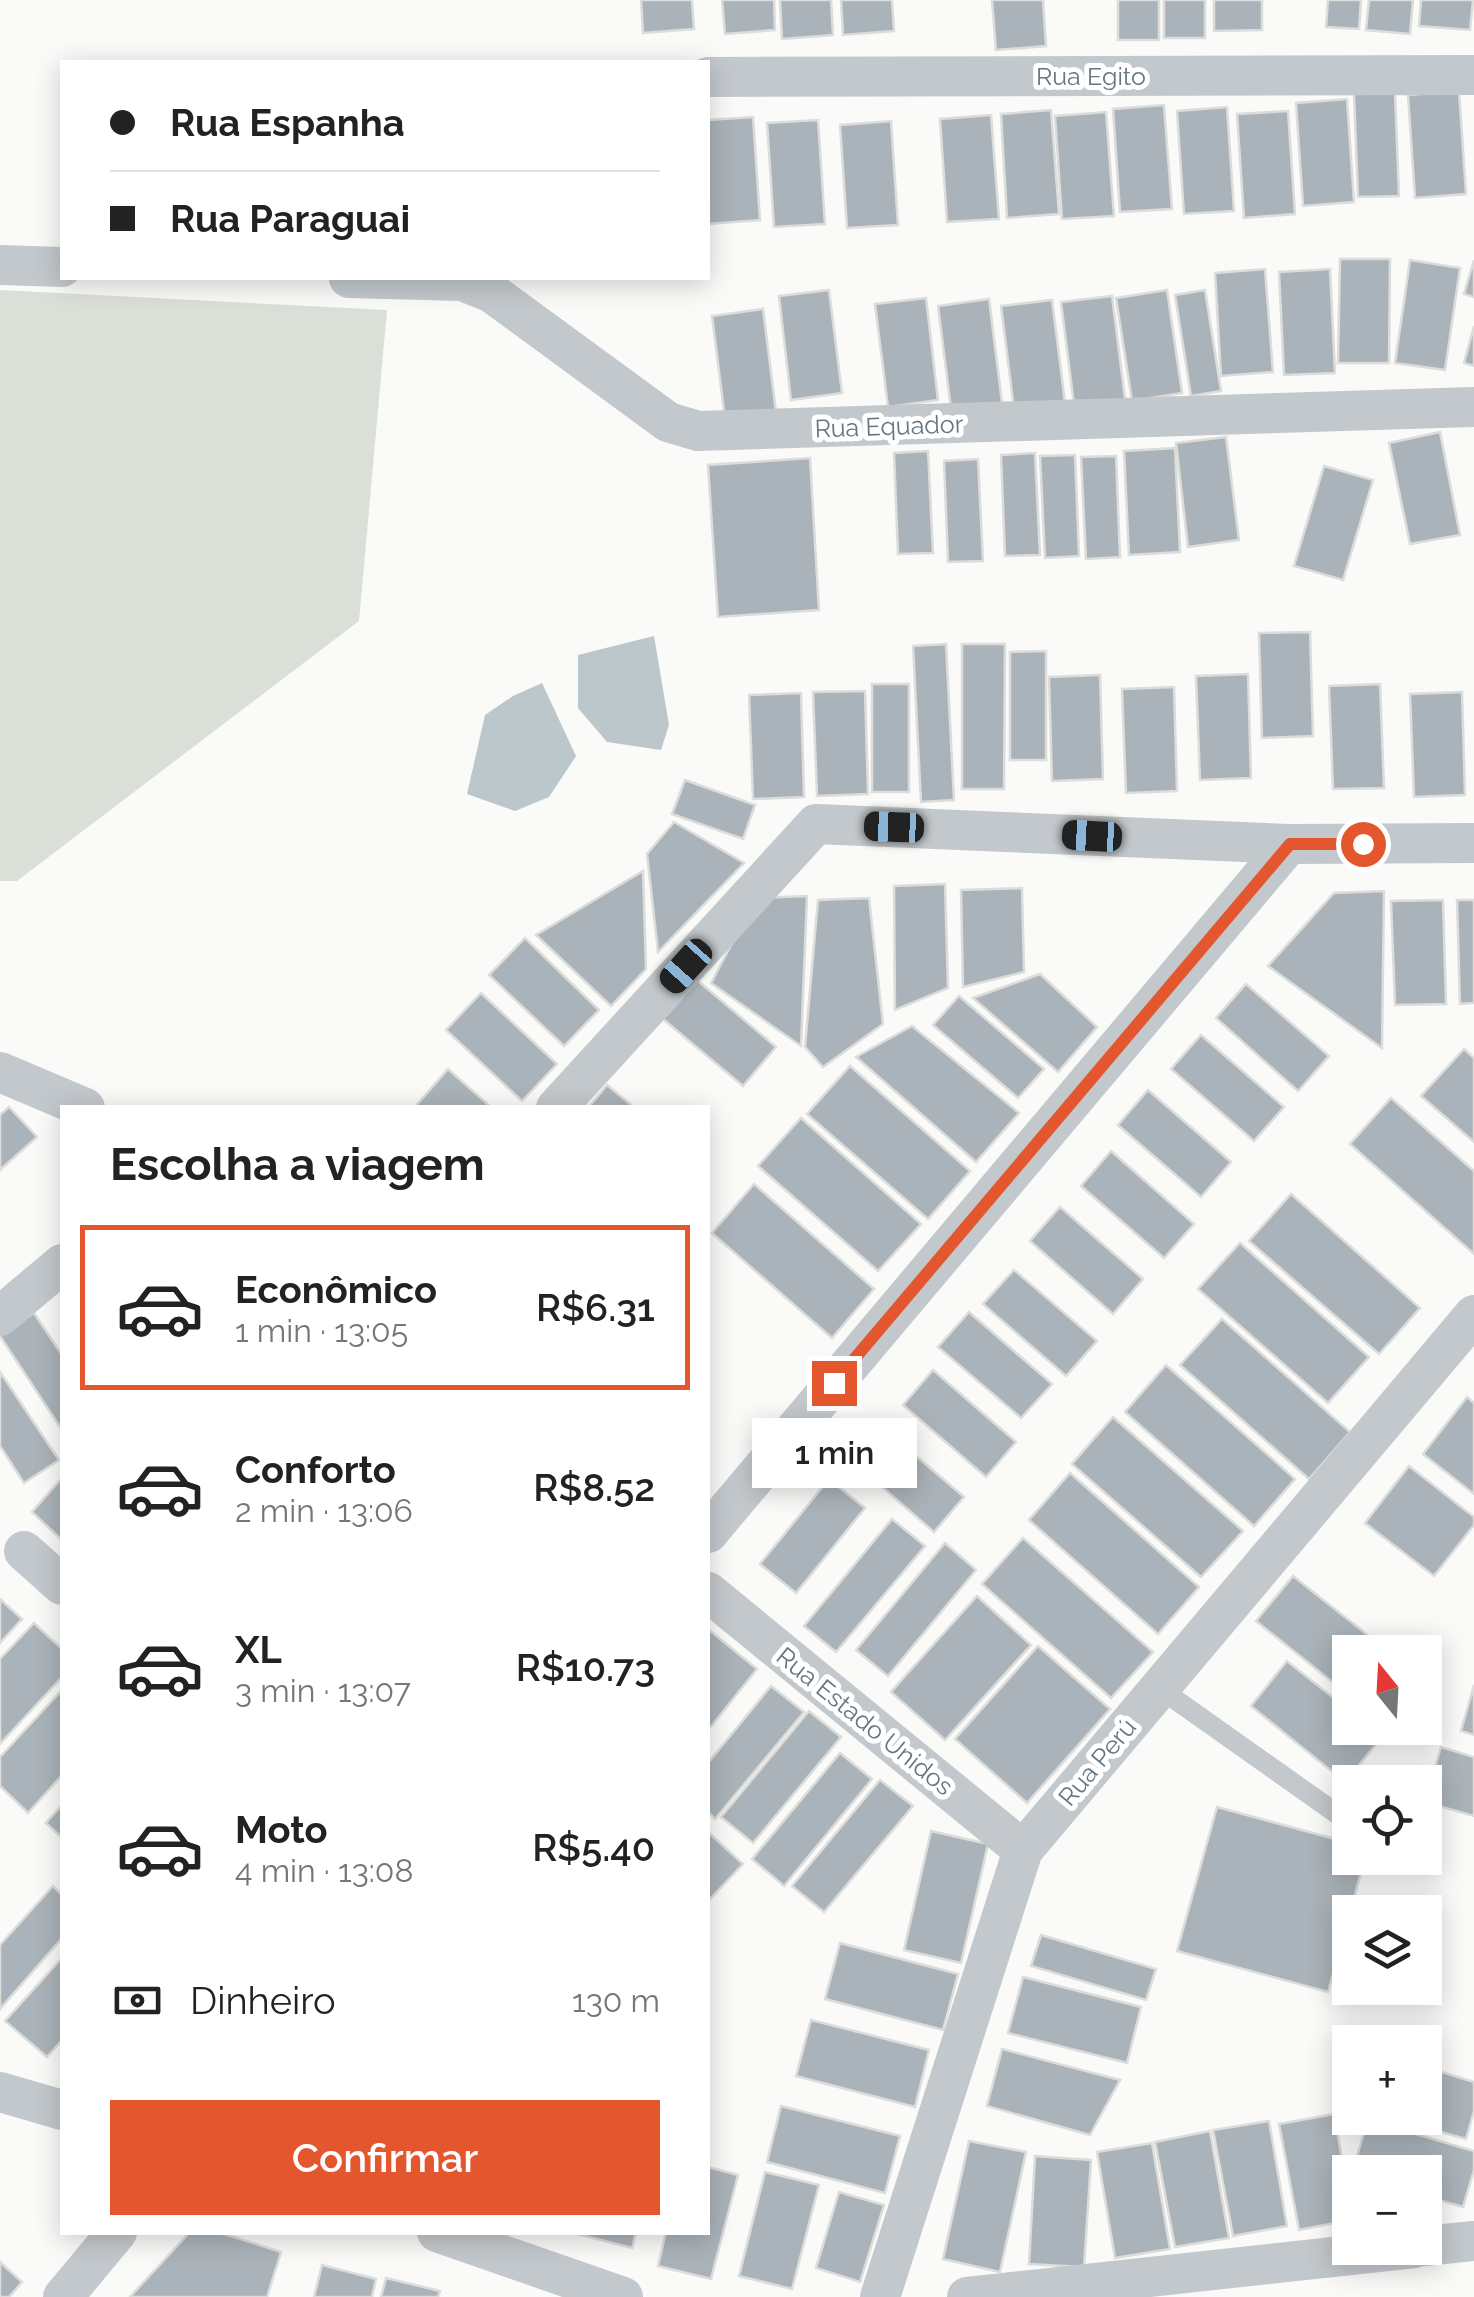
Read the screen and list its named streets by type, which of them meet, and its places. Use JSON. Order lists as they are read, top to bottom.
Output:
{
  "streets": {
    "street": [
      "Rua Egito",
      "Rua Equador",
      "Rua Estado Unidos",
      "Rua Perú"
    ]
  },
  "crossings": [
    ["Rua Estado Unidos", "Rua Perú"]
  ],
  "north": "top",
  "page": {
    "banner": ["Rua Espanha", "Rua Paraguai"],
    "heading": "Escolha a viagem",
    "list": [
      {
        "name": "Econômico",
        "note": "1 min · 13:05",
        "value": "R$6.31"
      },
      {
        "name": "Conforto",
        "note": "2 min · 13:06",
        "value": "R$8.52"
      },
      {
        "name": "XL",
        "note": "3 min · 13:07",
        "value": "R$10.73"
      },
      {
        "name": "Moto",
        "note": "4 min · 13:08",
        "value": "R$5.40"
      }
    ],
    "bubble": "1 min",
    "map_buttons": ["+", "−"],
    "pay": ["Dinheiro", "130 m"],
    "buttons": "Confirmar"
  }
}
